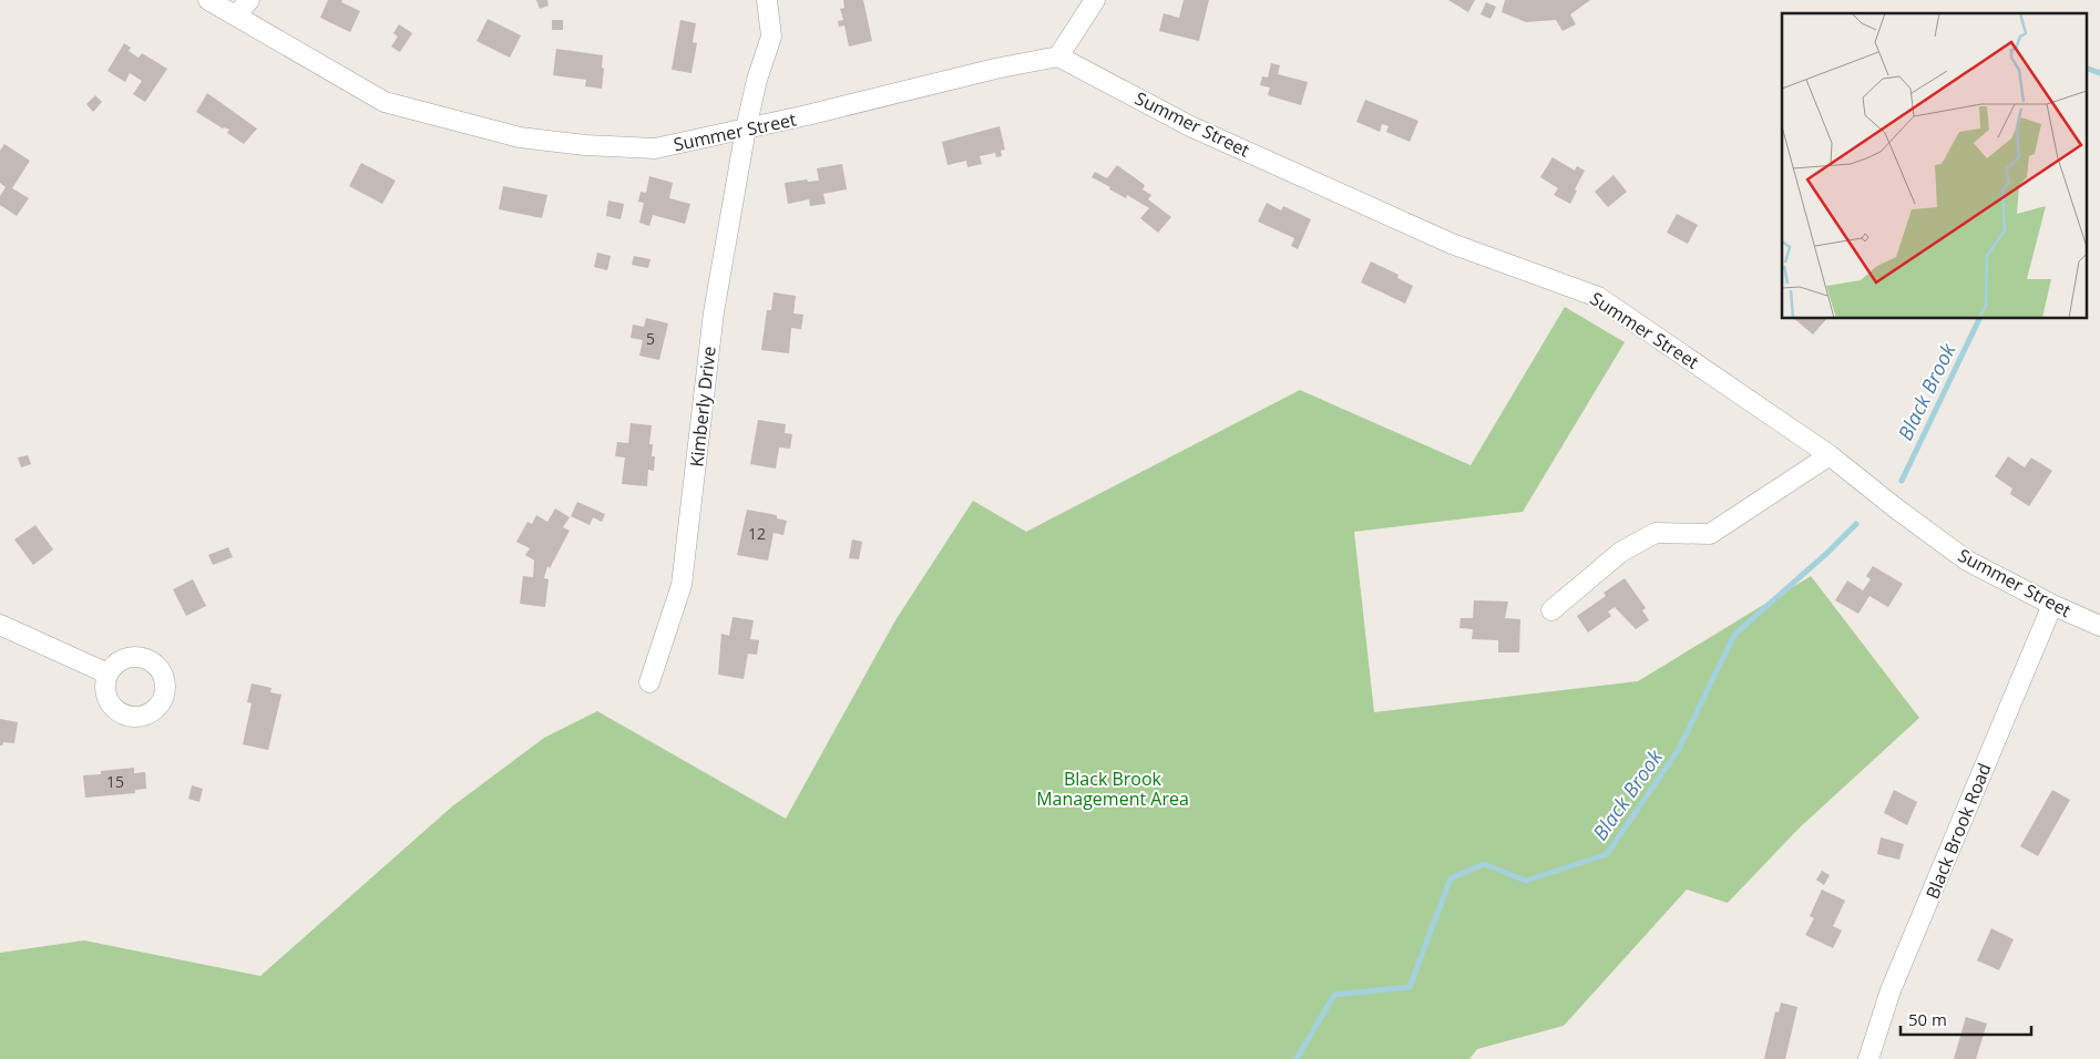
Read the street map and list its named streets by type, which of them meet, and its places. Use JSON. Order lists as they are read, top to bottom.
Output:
{
  "streets": {
    "street": ["Summer Street", "Kimberly Drive", "Black Brook Road"]
  },
  "crossings": [
    ["Summer Street", "Kimberly Drive"],
    ["Summer Street", "Black Brook Road"]
  ],
  "water": ["Black Brook"],
  "parks": ["Black Brook Management Area"],
  "house_numbers": ["5", "12", "15"],
  "scale_bar": "50 m"
}
